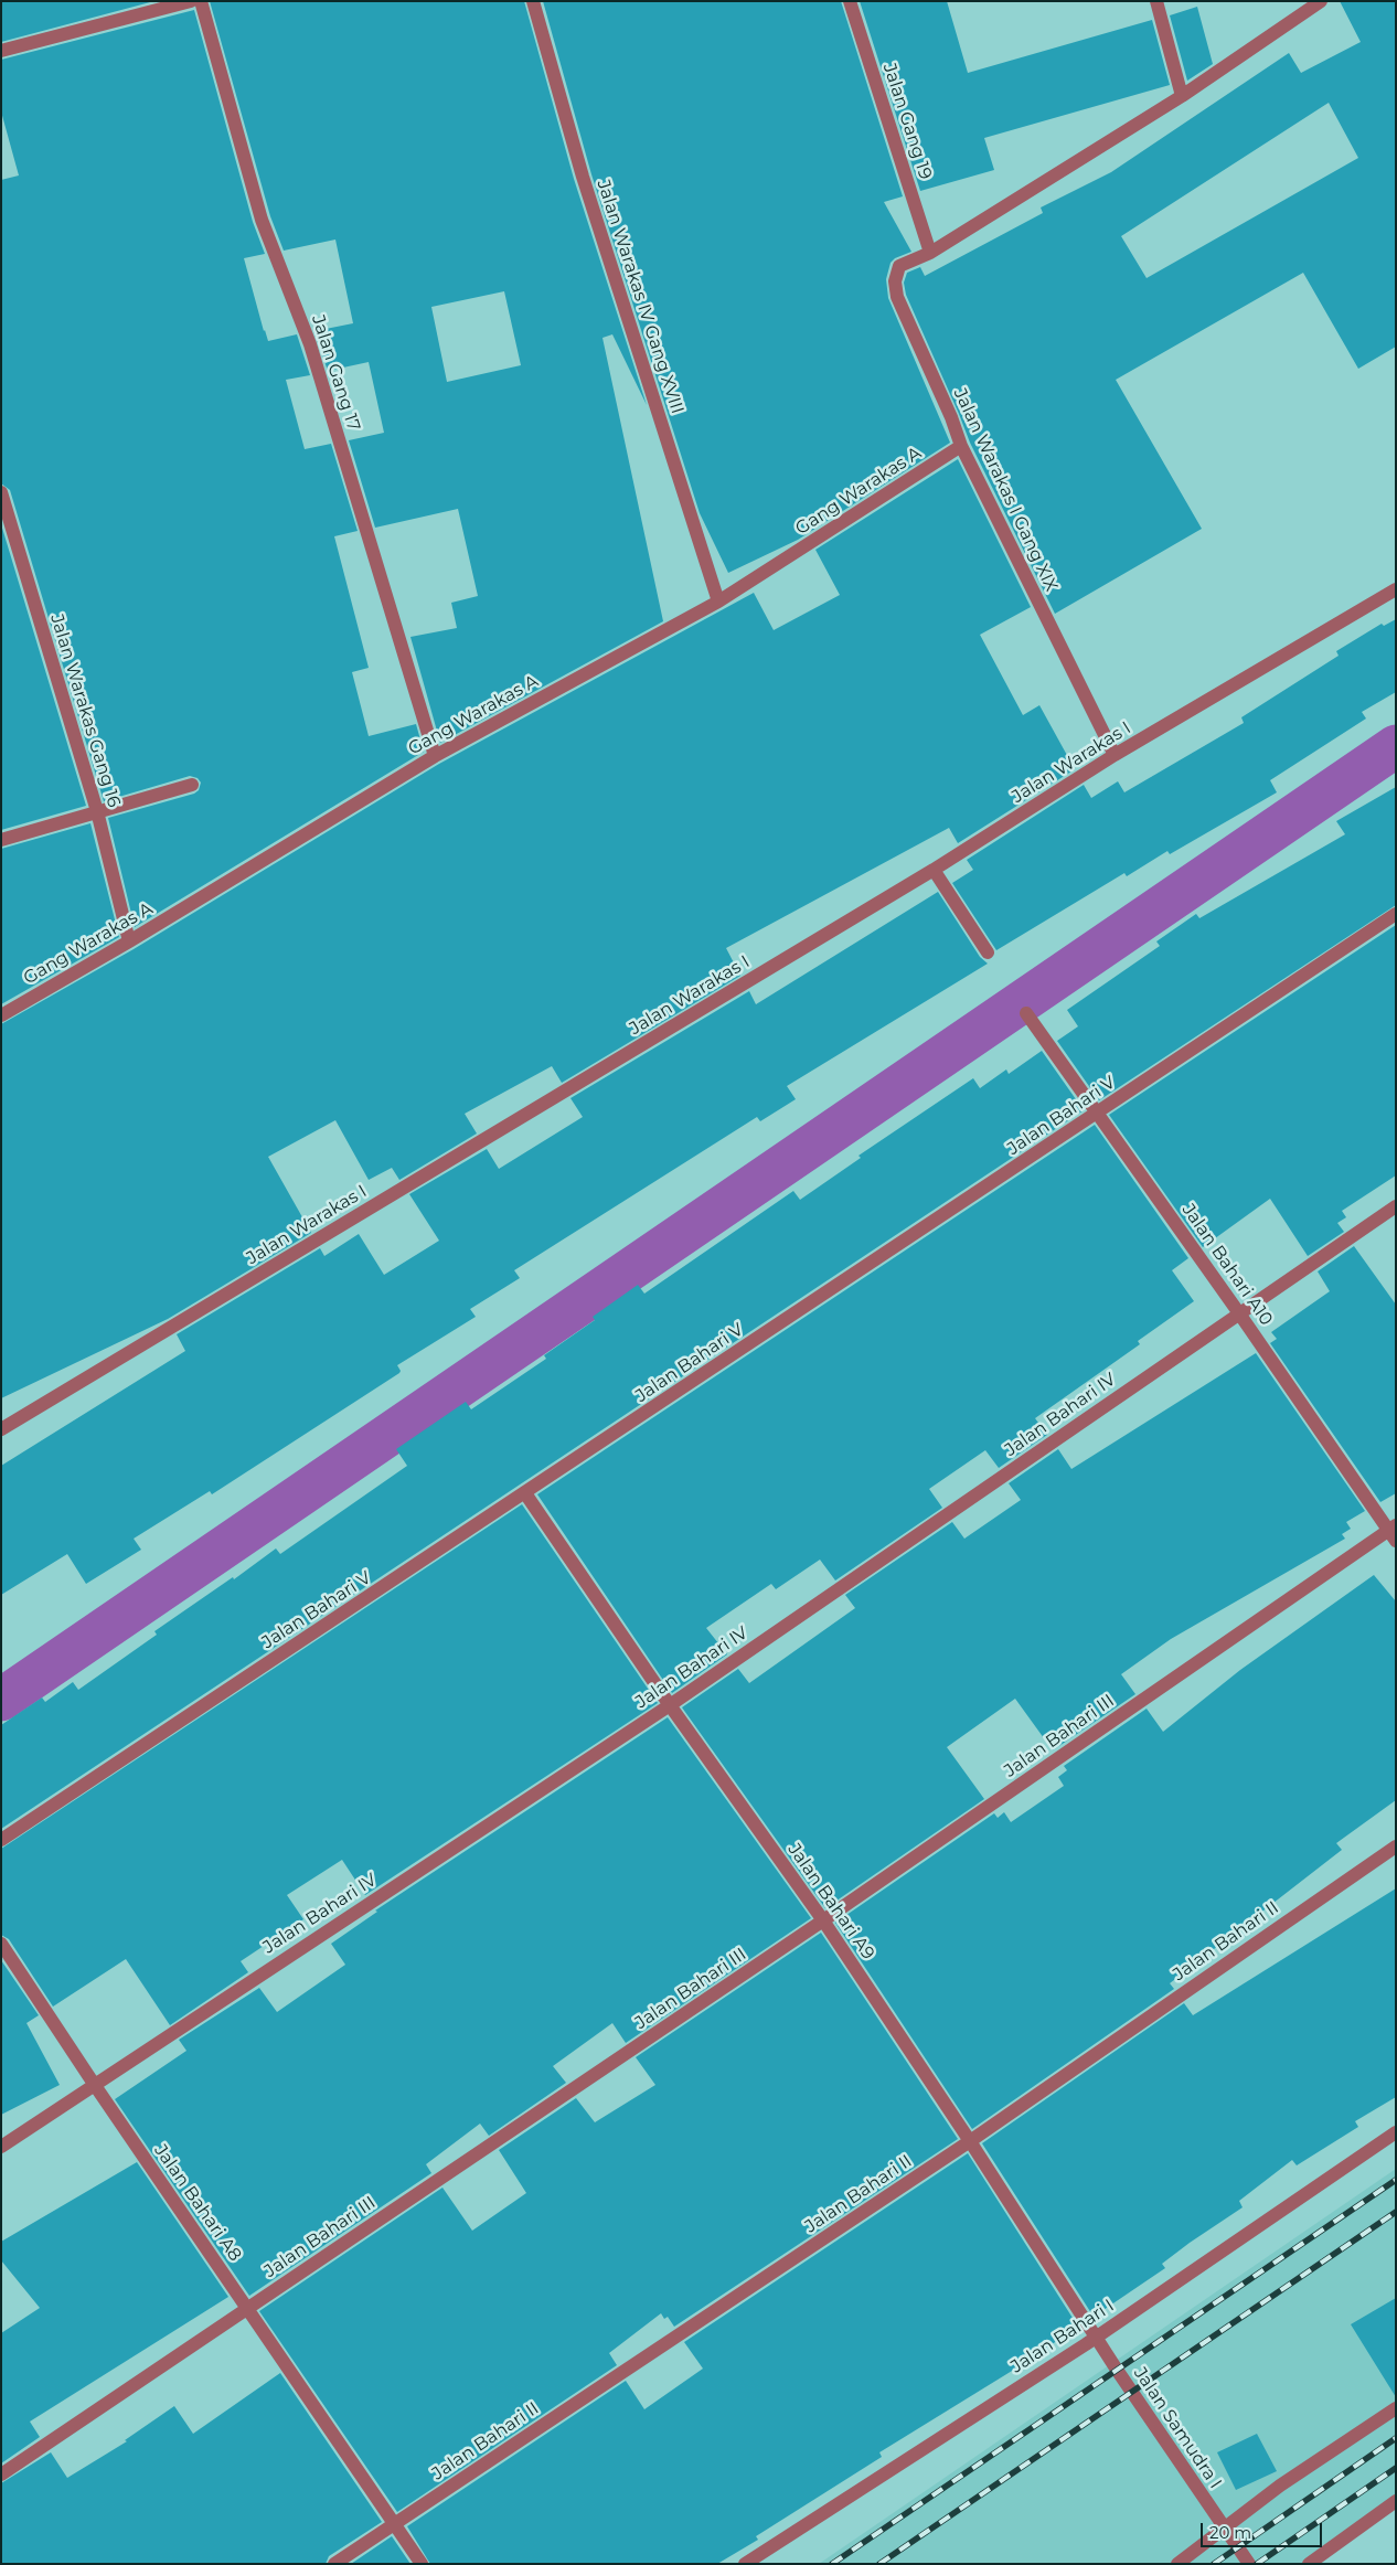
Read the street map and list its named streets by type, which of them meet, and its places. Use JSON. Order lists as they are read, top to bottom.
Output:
{
  "streets": {
    "street": [
      "Jalan Gang 19",
      "Jalan Warakas IV Gang XVIII",
      "Jalan Gang 17",
      "Jalan Warakas I Gang XIX",
      "Gang Warakas A",
      "Jalan Warakas Gang 16",
      "Jalan Warakas I",
      "Jalan Bahari V",
      "Jalan Bahari A10",
      "Jalan Bahari IV",
      "Jalan Bahari III",
      "Jalan Bahari A9",
      "Jalan Bahari II",
      "Jalan Bahari A8",
      "Jalan Bahari I",
      "Jalan Samudra I"
    ]
  },
  "crossings": [
    ["Jalan Gang 19", "Jalan Warakas I Gang XIX"],
    ["Jalan Warakas IV Gang XVIII", "Gang Warakas A"],
    ["Jalan Gang 17", "Gang Warakas A"],
    ["Jalan Warakas I Gang XIX", "Gang Warakas A"],
    ["Jalan Warakas I Gang XIX", "Jalan Warakas I"],
    ["Gang Warakas A", "Jalan Warakas Gang 16"],
    ["Jalan Bahari V", "Jalan Bahari A10"],
    ["Jalan Bahari V", "Jalan Bahari A9"],
    ["Jalan Bahari A10", "Jalan Bahari IV"],
    ["Jalan Bahari A10", "Jalan Bahari III"],
    ["Jalan Bahari IV", "Jalan Bahari A9"],
    ["Jalan Bahari IV", "Jalan Bahari A8"],
    ["Jalan Bahari III", "Jalan Bahari A9"],
    ["Jalan Bahari III", "Jalan Bahari A8"],
    ["Jalan Bahari A9", "Jalan Bahari II"],
    ["Jalan Bahari A9", "Jalan Bahari I"],
    ["Jalan Bahari A9", "Jalan Samudra I"],
    ["Jalan Bahari II", "Jalan Bahari A8"],
    ["Jalan Bahari I", "Jalan Samudra I"]
  ],
  "scale_bar": "20 m"
}
